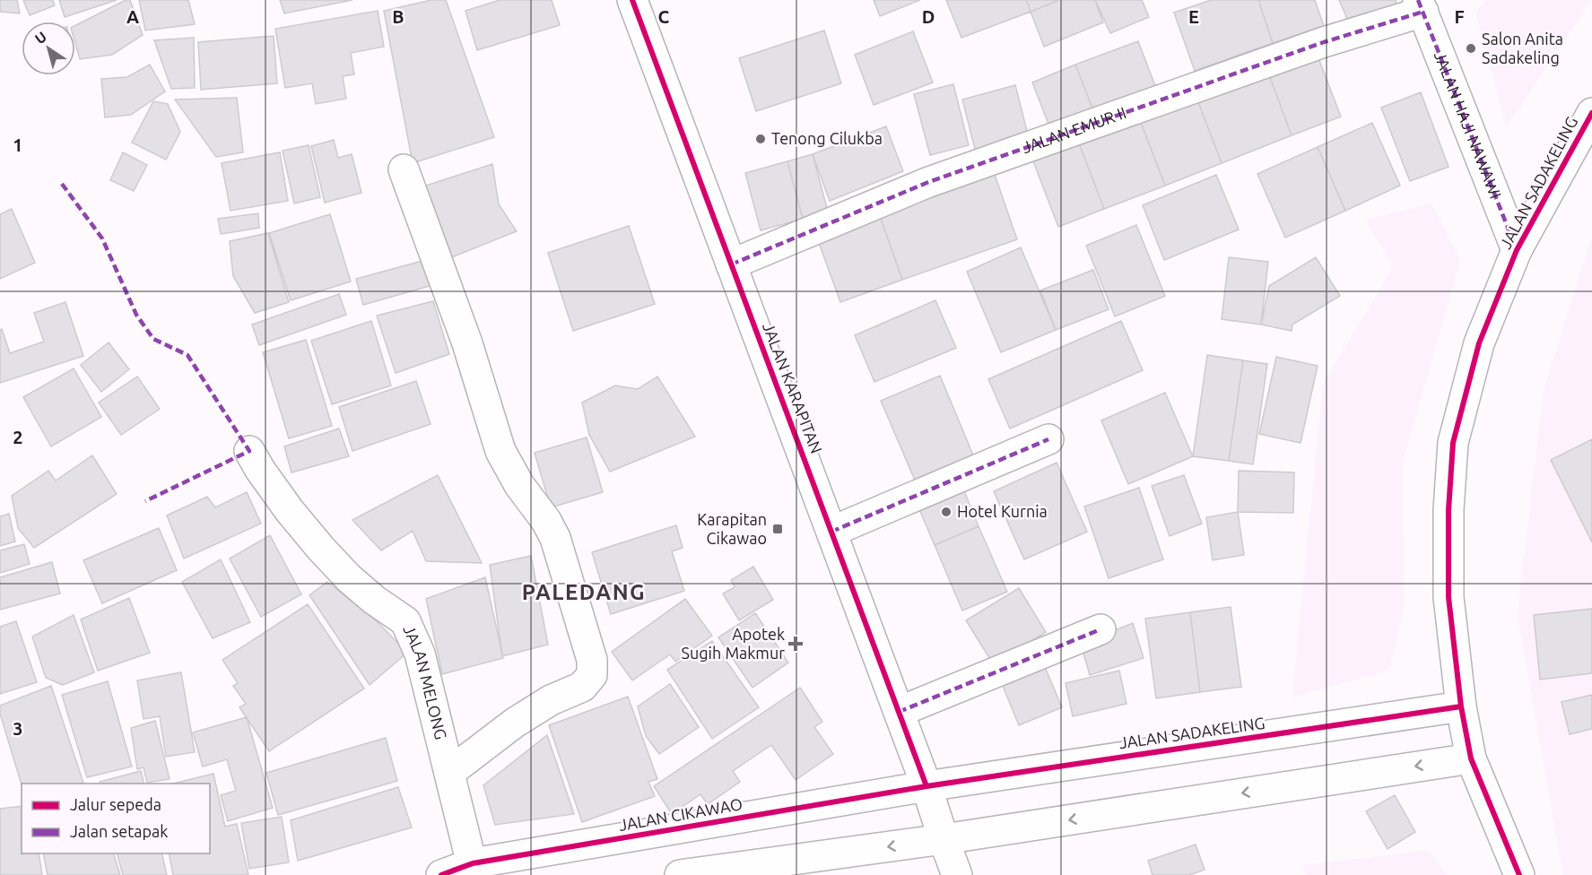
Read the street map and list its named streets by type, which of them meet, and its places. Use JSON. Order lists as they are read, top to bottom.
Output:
{
  "streets": {
    "street": [
      "JALAN HAJI NAWAWI",
      "JALAN EMUR II",
      "JALAN SADAKELING",
      "JALAN KARAPITAN",
      "JALAN MELONG",
      "JALAN CIKAWAO"
    ]
  },
  "crossings": [
    ["JALAN HAJI NAWAWI", "JALAN EMUR II"],
    ["JALAN HAJI NAWAWI", "JALAN SADAKELING"],
    ["JALAN EMUR II", "JALAN KARAPITAN"],
    ["JALAN SADAKELING", "JALAN KARAPITAN"],
    ["JALAN SADAKELING", "JALAN CIKAWAO"],
    ["JALAN KARAPITAN", "JALAN CIKAWAO"],
    ["JALAN MELONG", "JALAN CIKAWAO"]
  ],
  "districts": ["PALEDANG"],
  "places": {
    "other": ["Salon Anita Sadakeling", "Tenong Cilukba", "Hotel Kurnia"],
    "transit": ["Karapitan Cikawao"],
    "health": ["Apotek Sugih Makmur"]
  },
  "legend": ["Jalur sepeda", "Jalan setapak"],
  "north": "top left",
  "grid": {
    "columns": [
      "A",
      "B",
      "C",
      "D",
      "E",
      "F"
    ],
    "rows": ["1", "2", "3"]
  }
}
